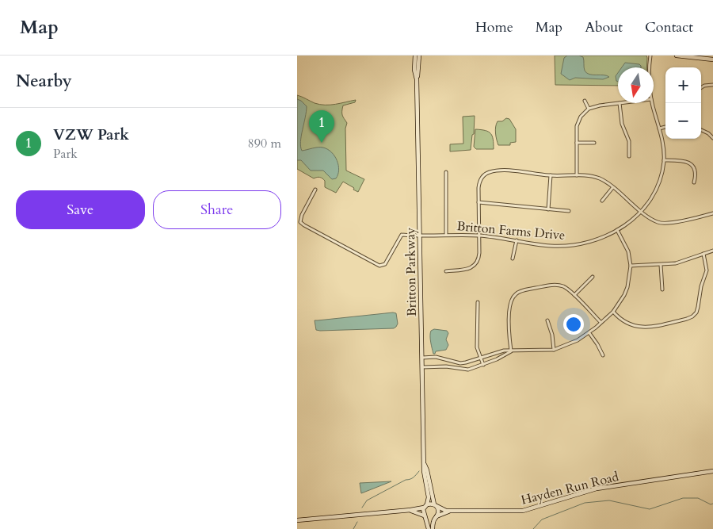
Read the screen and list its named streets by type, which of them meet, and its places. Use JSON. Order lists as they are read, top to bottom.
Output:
{
  "streets": {
    "main road": ["Britton Parkway", "Hayden Run Road"],
    "street": ["Britton Farms Drive"]
  },
  "crossings": [
    ["Britton Farms Drive", "Britton Parkway"],
    ["Britton Parkway", "Hayden Run Road"]
  ],
  "north": "bottom",
  "page": {
    "header": "Map",
    "nav": [
      "Home",
      "Map",
      "About",
      "Contact"
    ],
    "heading": "Nearby",
    "map_buttons": ["+", "−"],
    "list": [
      {
        "mark": "1",
        "name": "VZW Park",
        "note": "Park",
        "value": "890 m"
      }
    ],
    "pins": "1",
    "buttons": ["Save", "Share"]
  }
}
